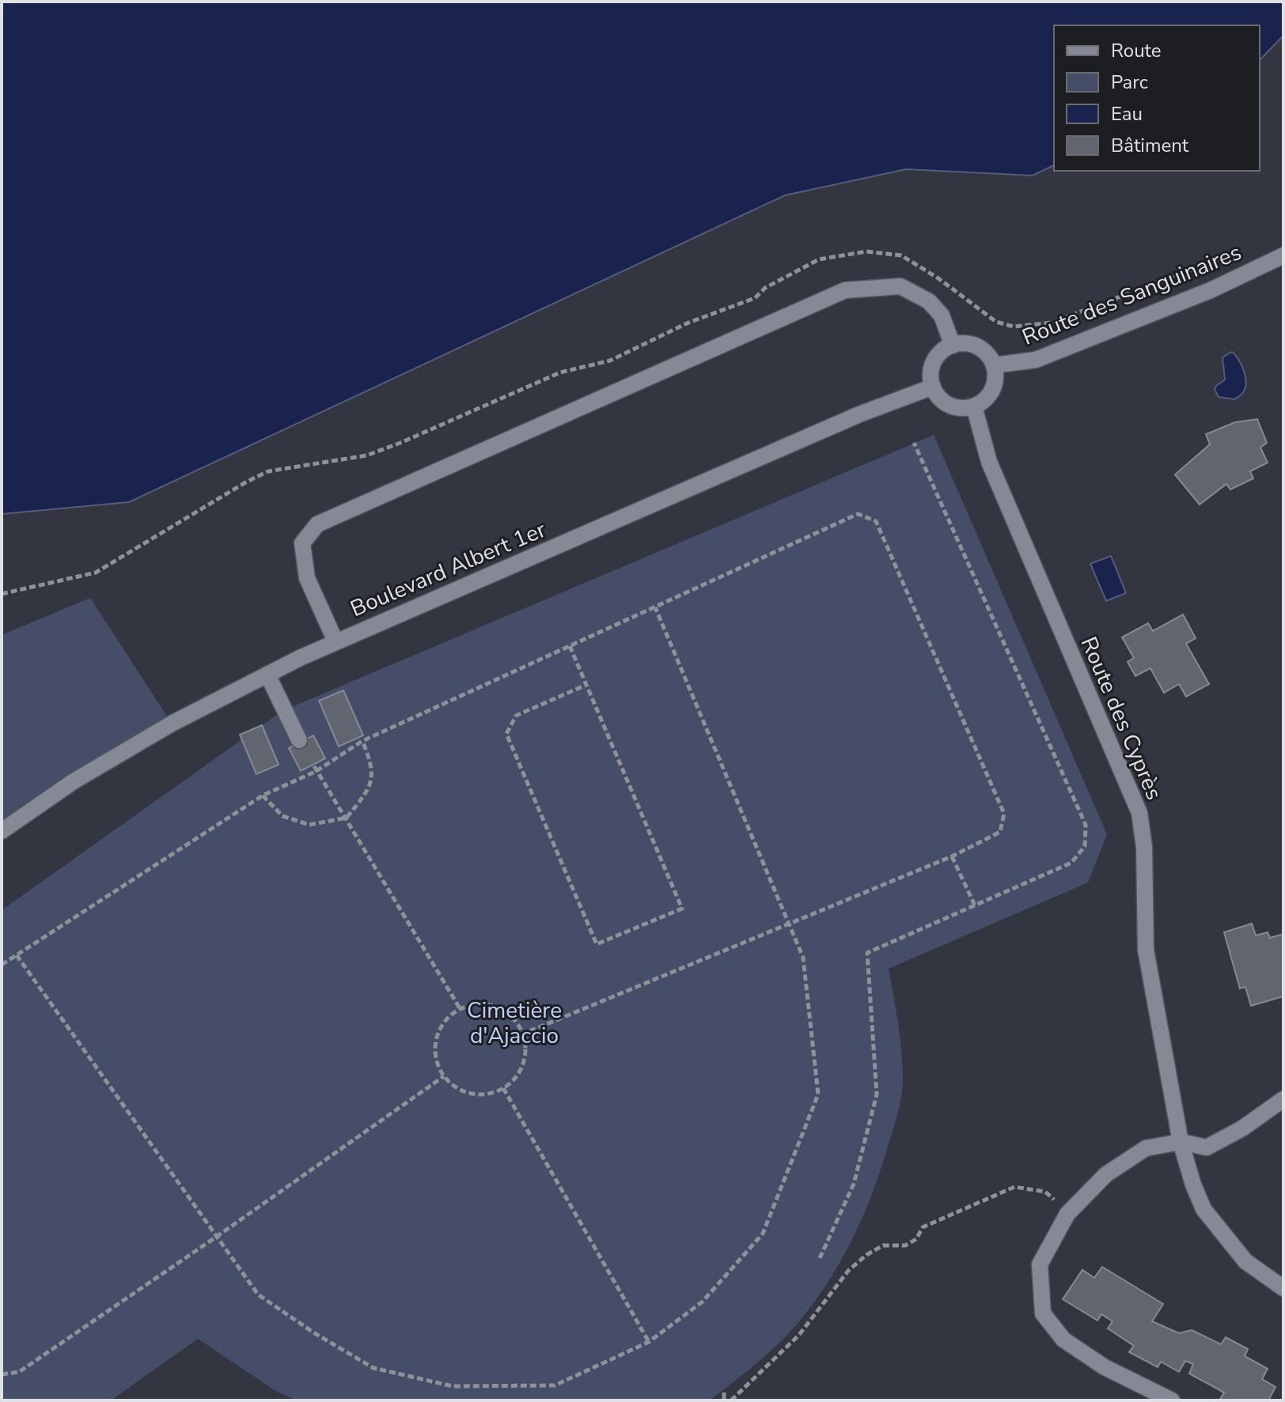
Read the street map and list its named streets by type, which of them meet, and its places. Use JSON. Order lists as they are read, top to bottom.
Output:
{
  "streets": {
    "main road": ["Route des Sanguinaires", "Boulevard Albert 1er", "Route des Cyprès"]
  },
  "crossings": [
    ["Route des Sanguinaires", "Boulevard Albert 1er"],
    ["Route des Sanguinaires", "Route des Cyprès"],
    ["Boulevard Albert 1er", "Route des Cyprès"]
  ],
  "parks": ["Cimetière d'Ajaccio"],
  "legend": [
    "Route",
    "Parc",
    "Eau",
    "Bâtiment"
  ]
}
